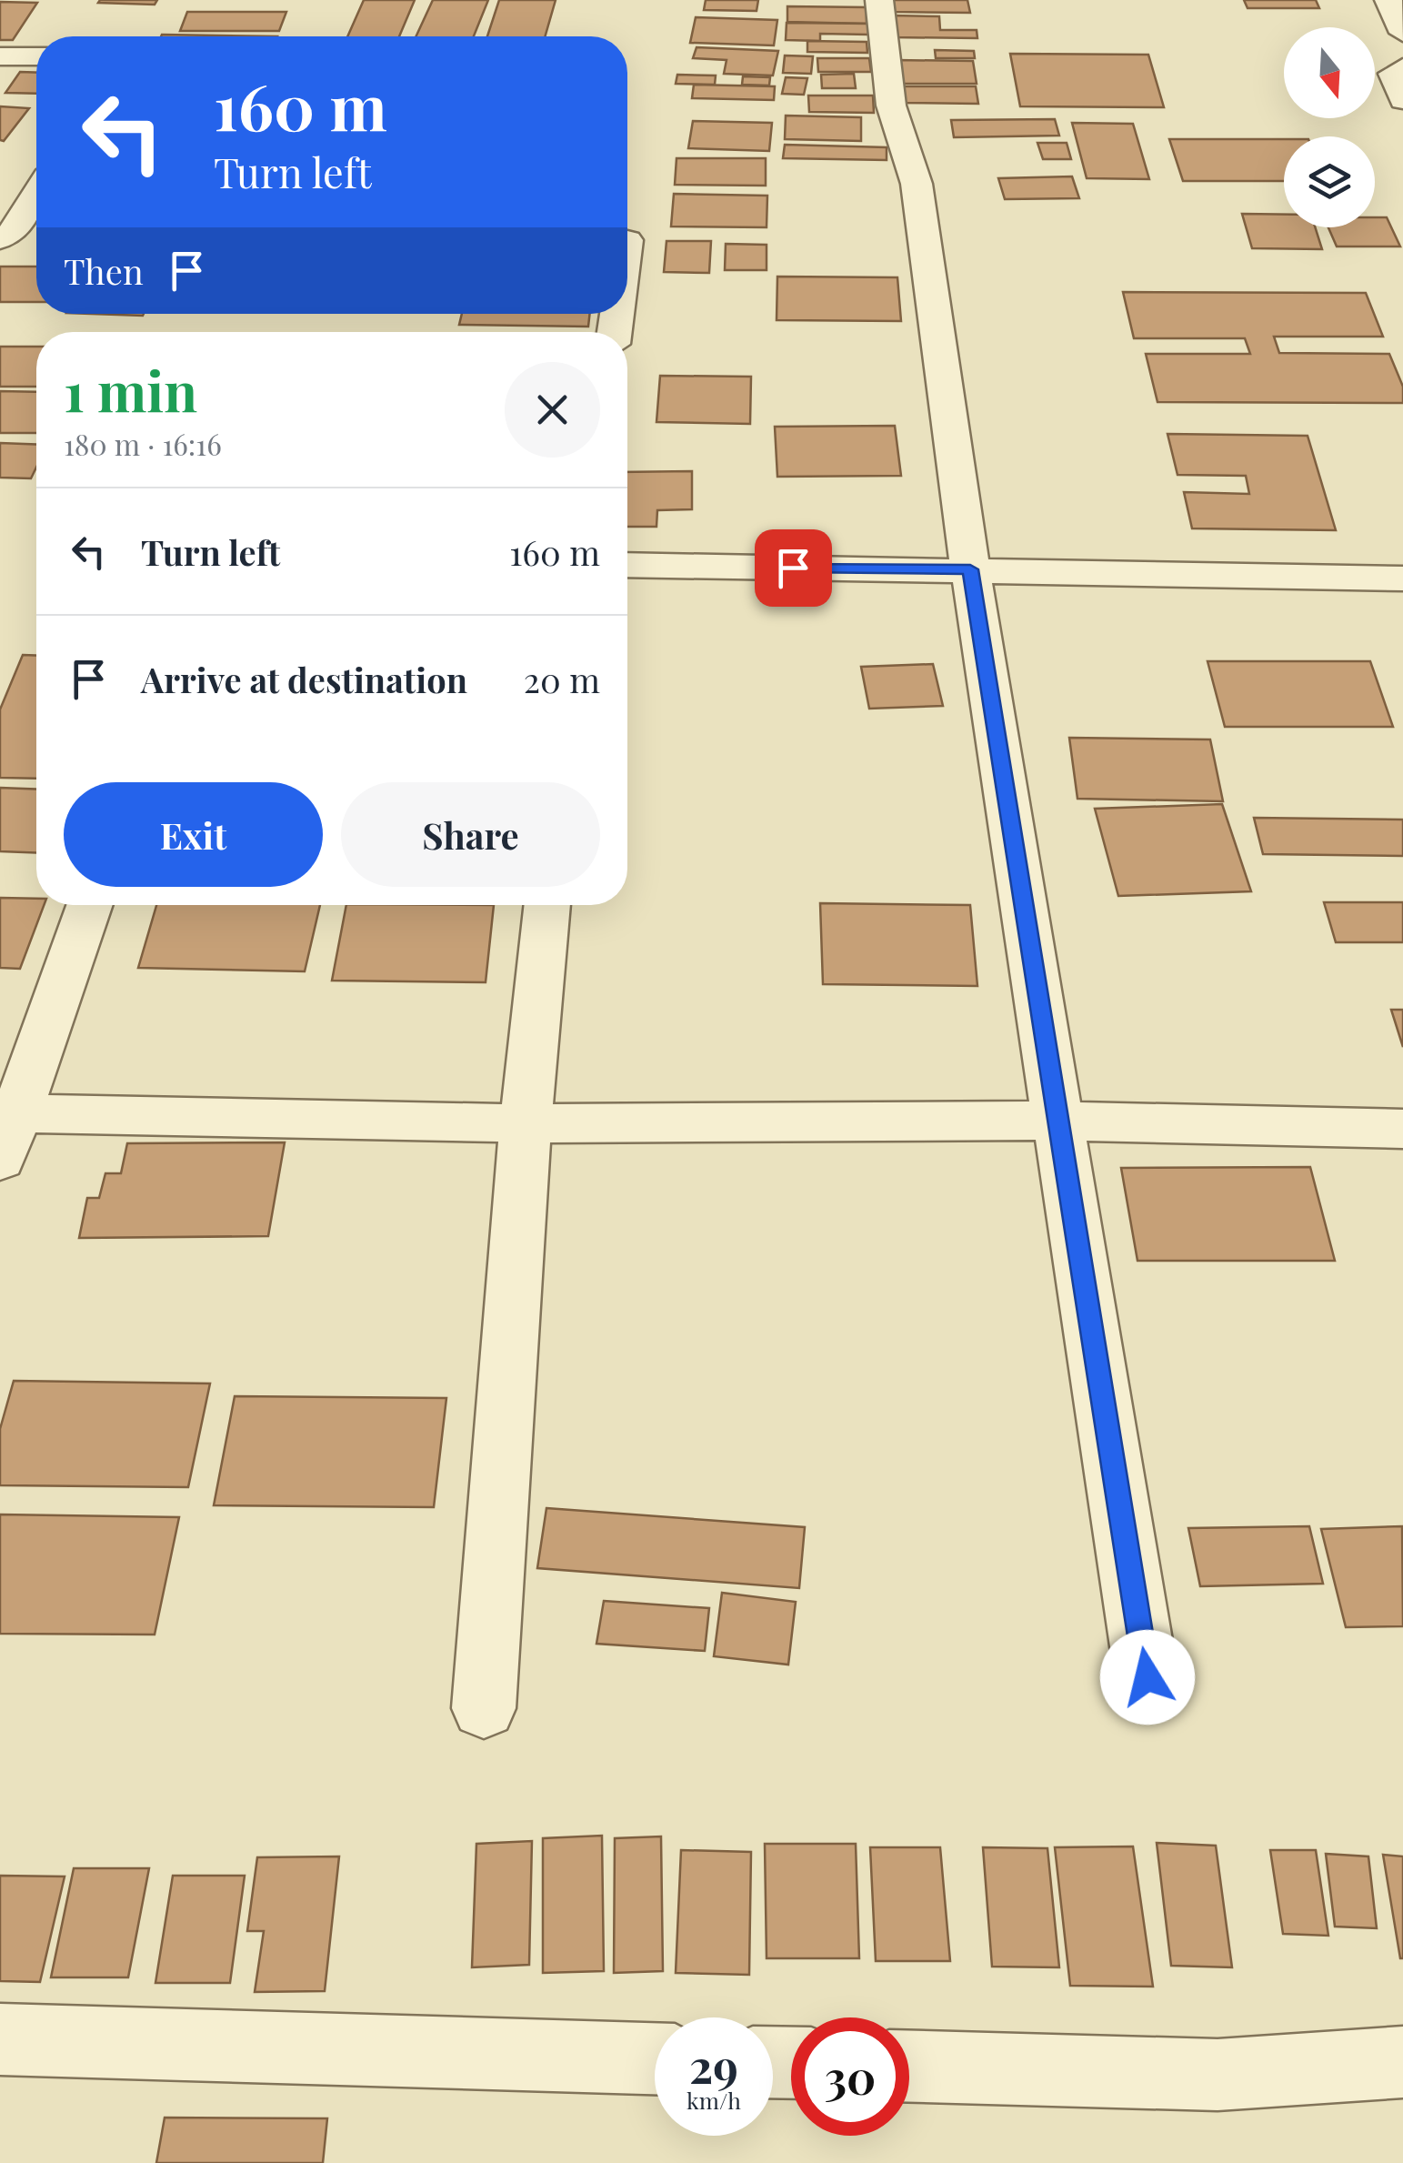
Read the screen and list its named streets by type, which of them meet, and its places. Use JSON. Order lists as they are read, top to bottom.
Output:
{
  "north": "bottom",
  "page": {
    "turn": ["160 m", "Turn left"],
    "then": "Then",
    "heading": ["1 min", "180 m · 16:16"],
    "list": [
      {
        "name": "Turn left",
        "value": "160 m"
      },
      {
        "name": "Arrive at destination",
        "value": "20 m"
      }
    ],
    "buttons": ["Exit", "Share"],
    "speed": "29 km/h",
    "limit": "30"
  }
}
